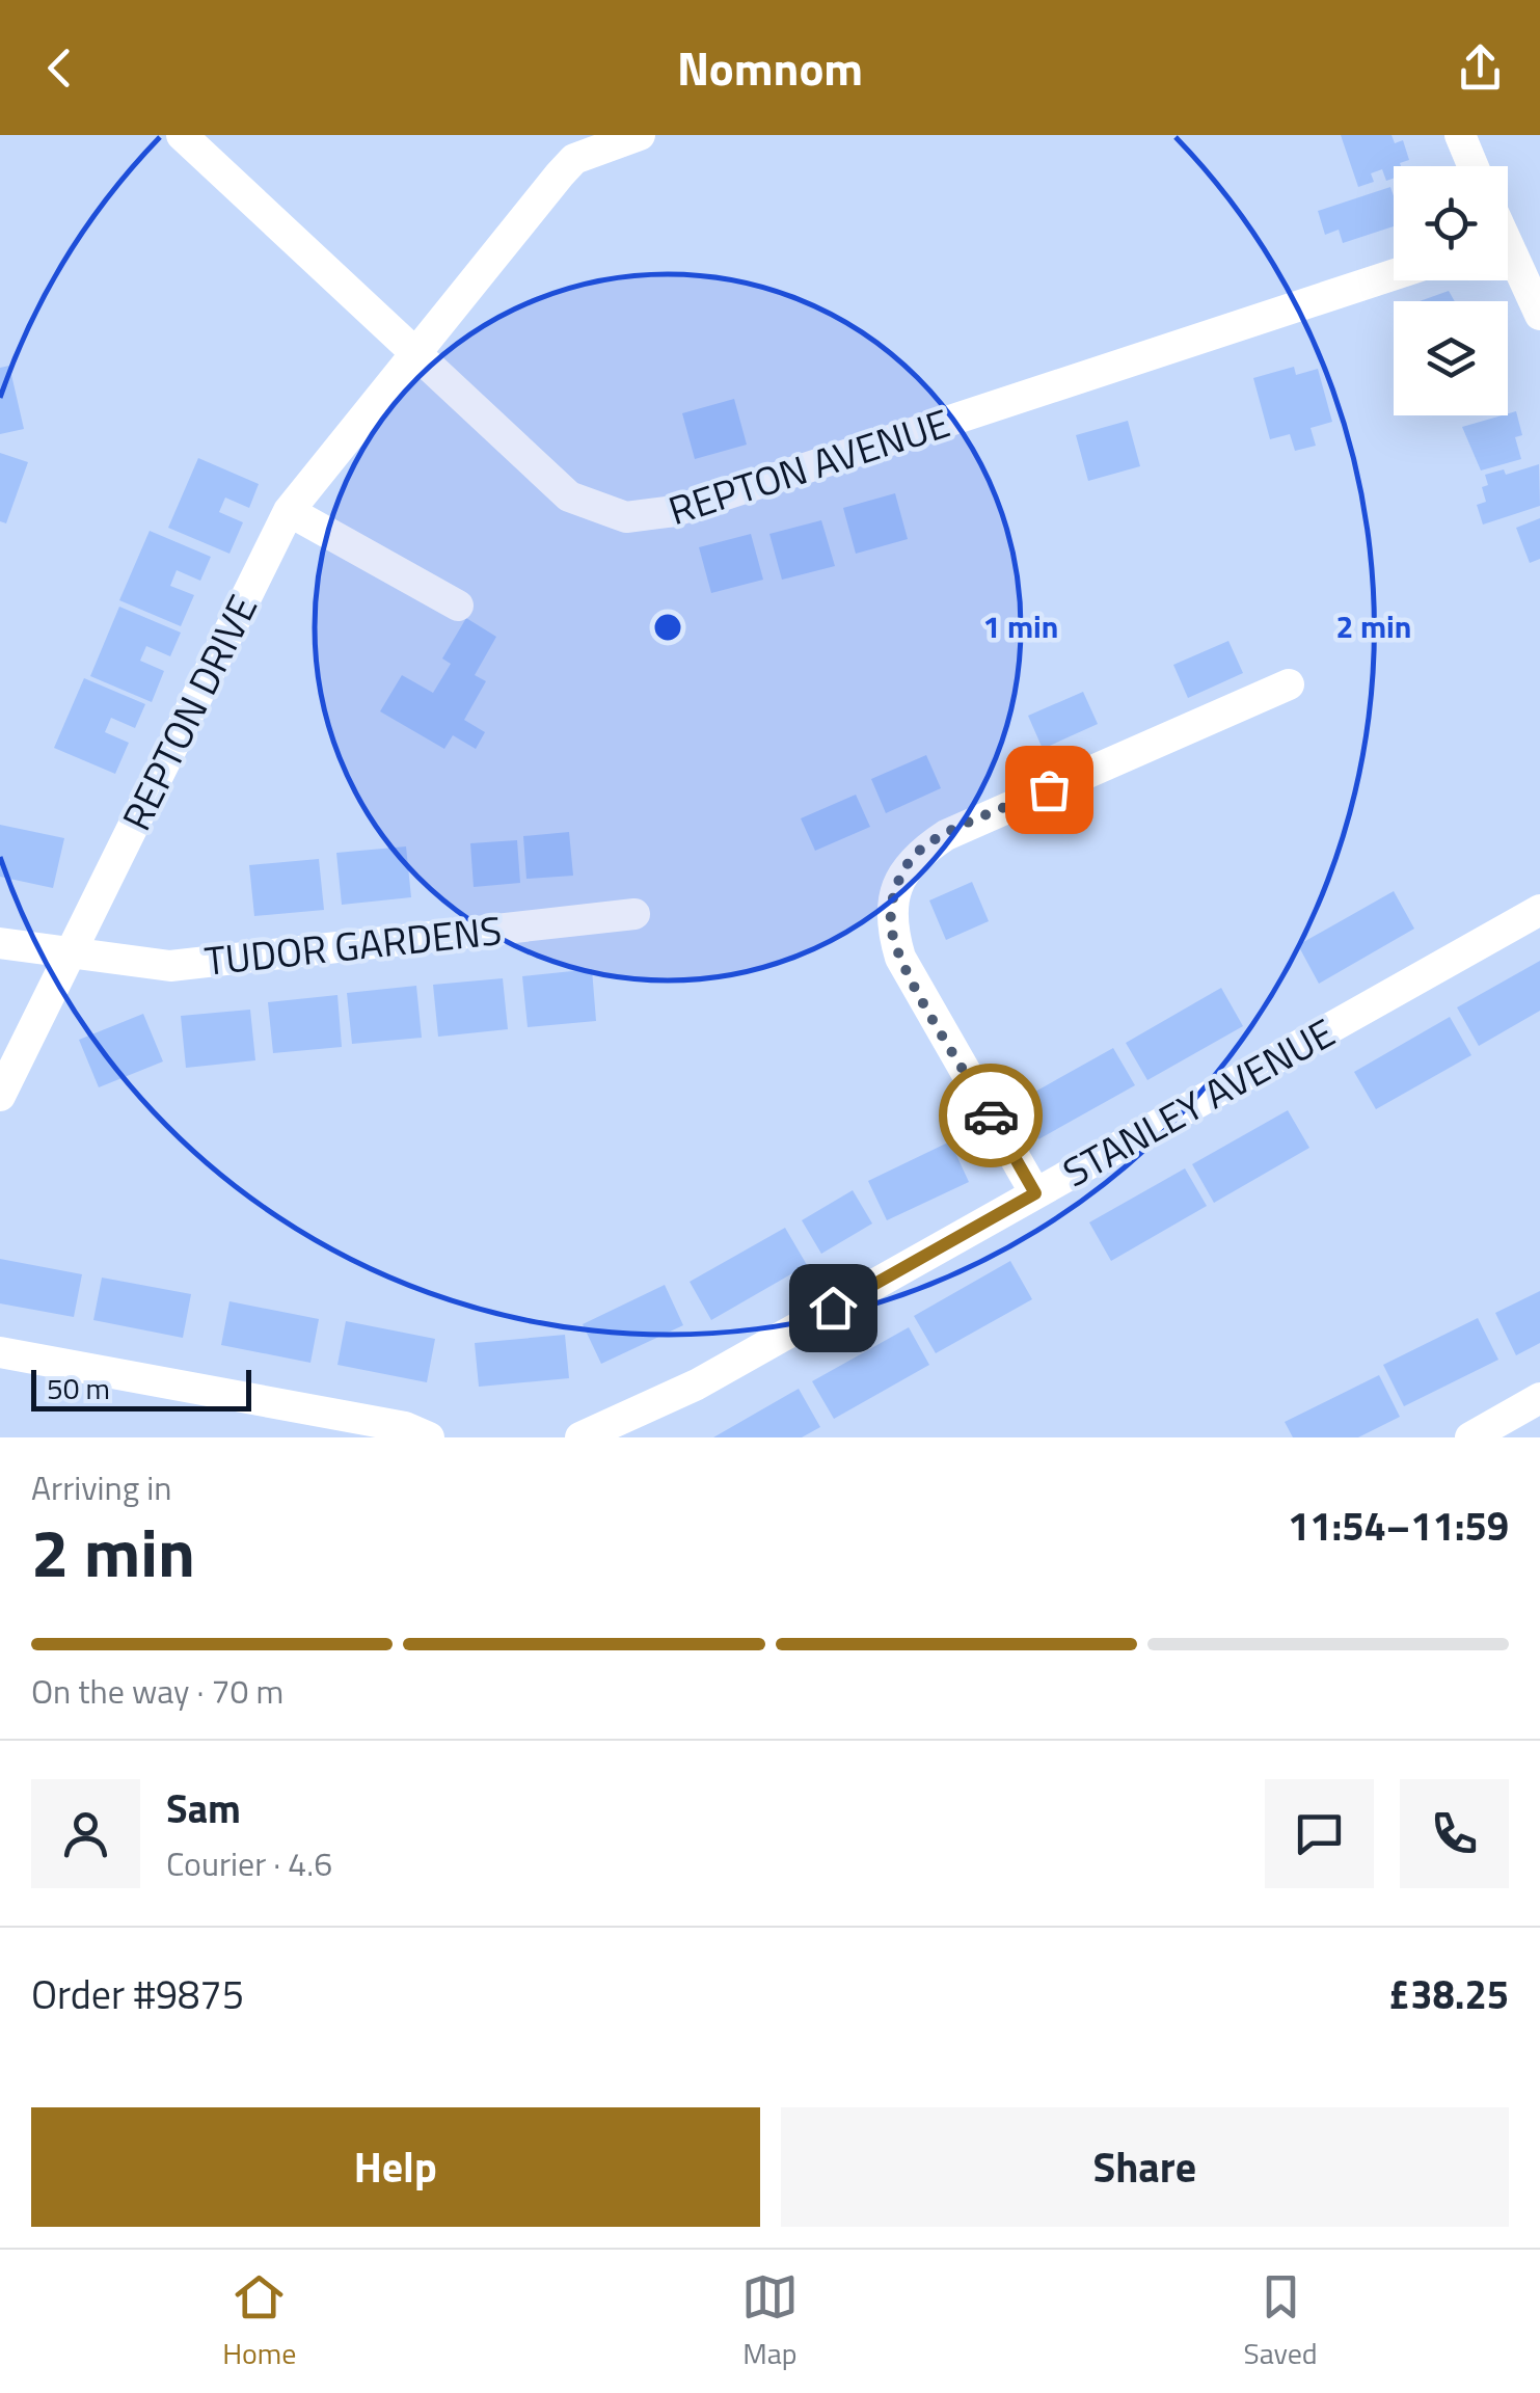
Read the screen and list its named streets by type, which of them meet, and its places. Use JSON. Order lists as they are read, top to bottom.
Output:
{
  "streets": {
    "street": [
      "REPTON AVENUE",
      "REPTON DRIVE",
      "TUDOR GARDENS",
      "STANLEY AVENUE"
    ]
  },
  "crossings": [
    ["REPTON AVENUE", "REPTON DRIVE"],
    ["REPTON DRIVE", "TUDOR GARDENS"]
  ],
  "scale_bar": "50 m",
  "page": {
    "header": "Nomnom",
    "scale": "50 m",
    "heading": ["2 min", "Arriving in", "11:54–11:59"],
    "panel": [
      "Sam",
      "Courier · 4.6",
      "Order #9875",
      "£38.25"
    ],
    "bar": "On the way · 70 m",
    "buttons": ["Help", "Share"],
    "tabs": ["Home", "Map", "Saved"]
  },
  "rings": ["1 min", "2 min"]
}
